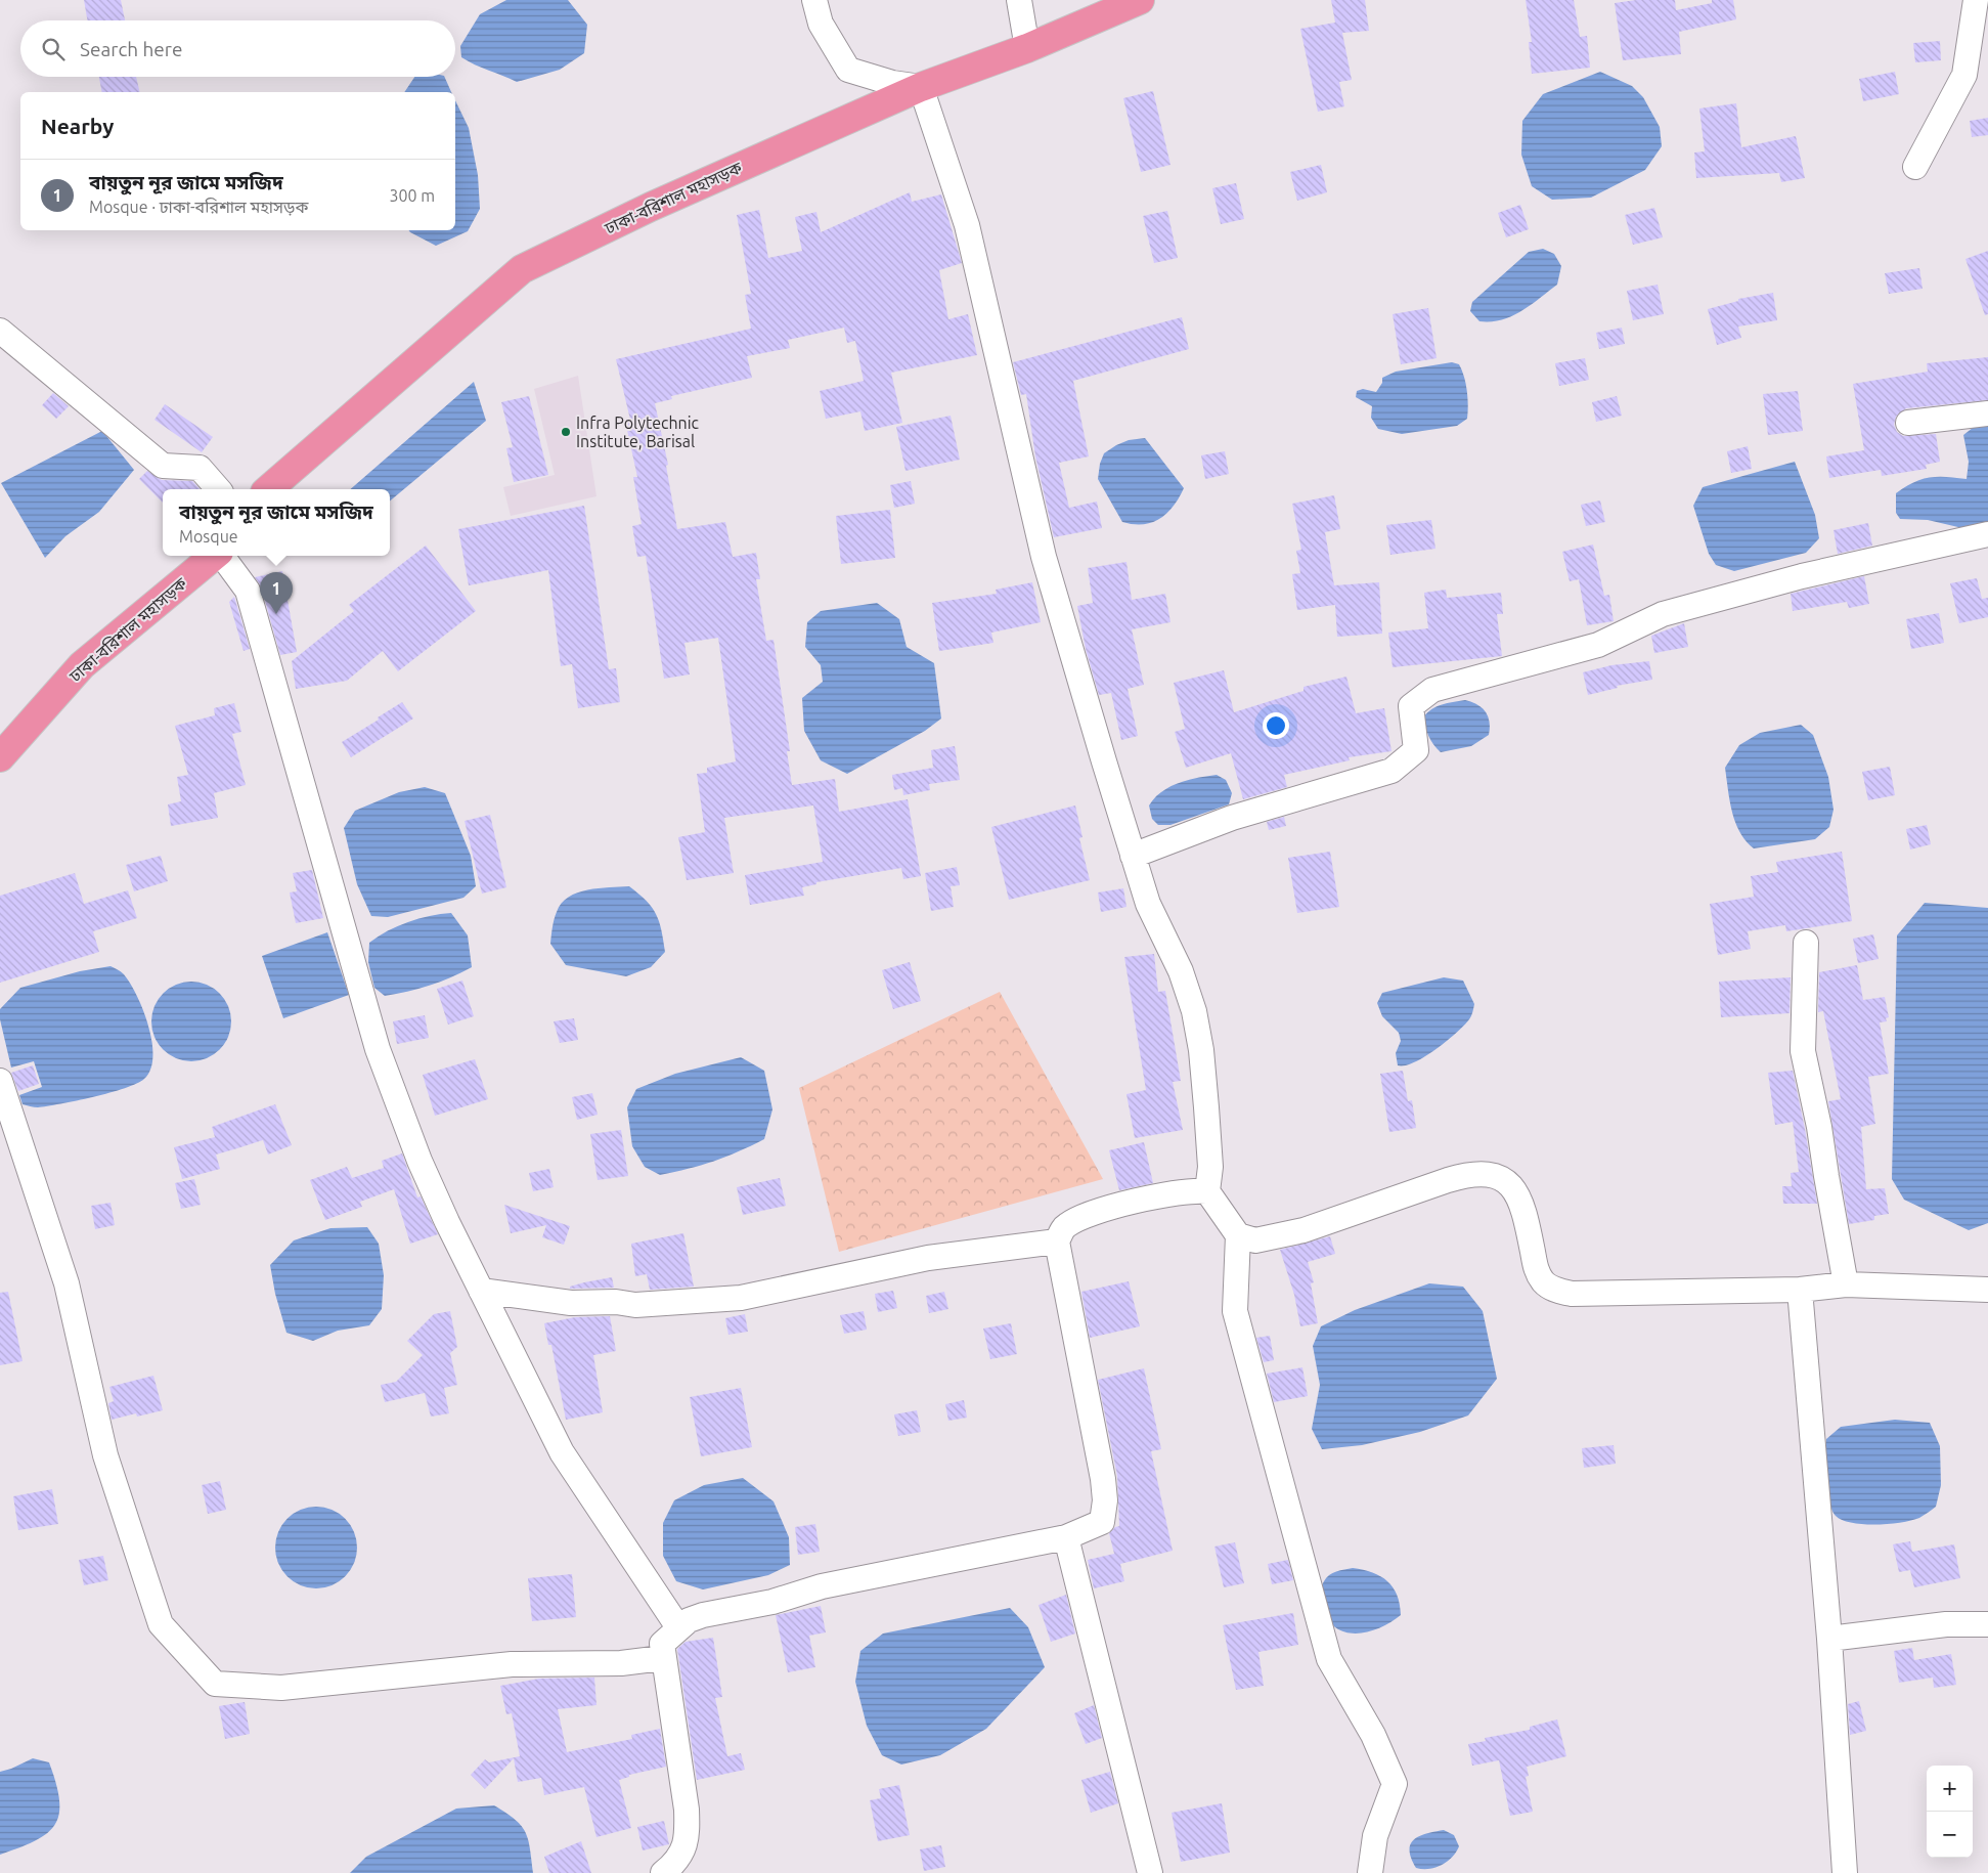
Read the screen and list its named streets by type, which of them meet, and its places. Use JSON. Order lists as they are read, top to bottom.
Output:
{
  "streets": {
    "highway": ["ঢাকা-বরিশাল মহাসড়ক"]
  },
  "places": ["Infra Polytechnic Institute, Barisal"],
  "page": {
    "search": "Search here",
    "heading": "Nearby",
    "list": [
      {
        "mark": "1",
        "name": "বায়তুন নূর জামে মসজিদ",
        "note": "Mosque · ঢাকা-বরিশাল মহাসড়ক",
        "value": "300 m"
      }
    ],
    "popup": ["বায়তুন নূর জামে মসজিদ", "Mosque"],
    "pins": "1",
    "map_buttons": ["+", "−"]
  }
}
